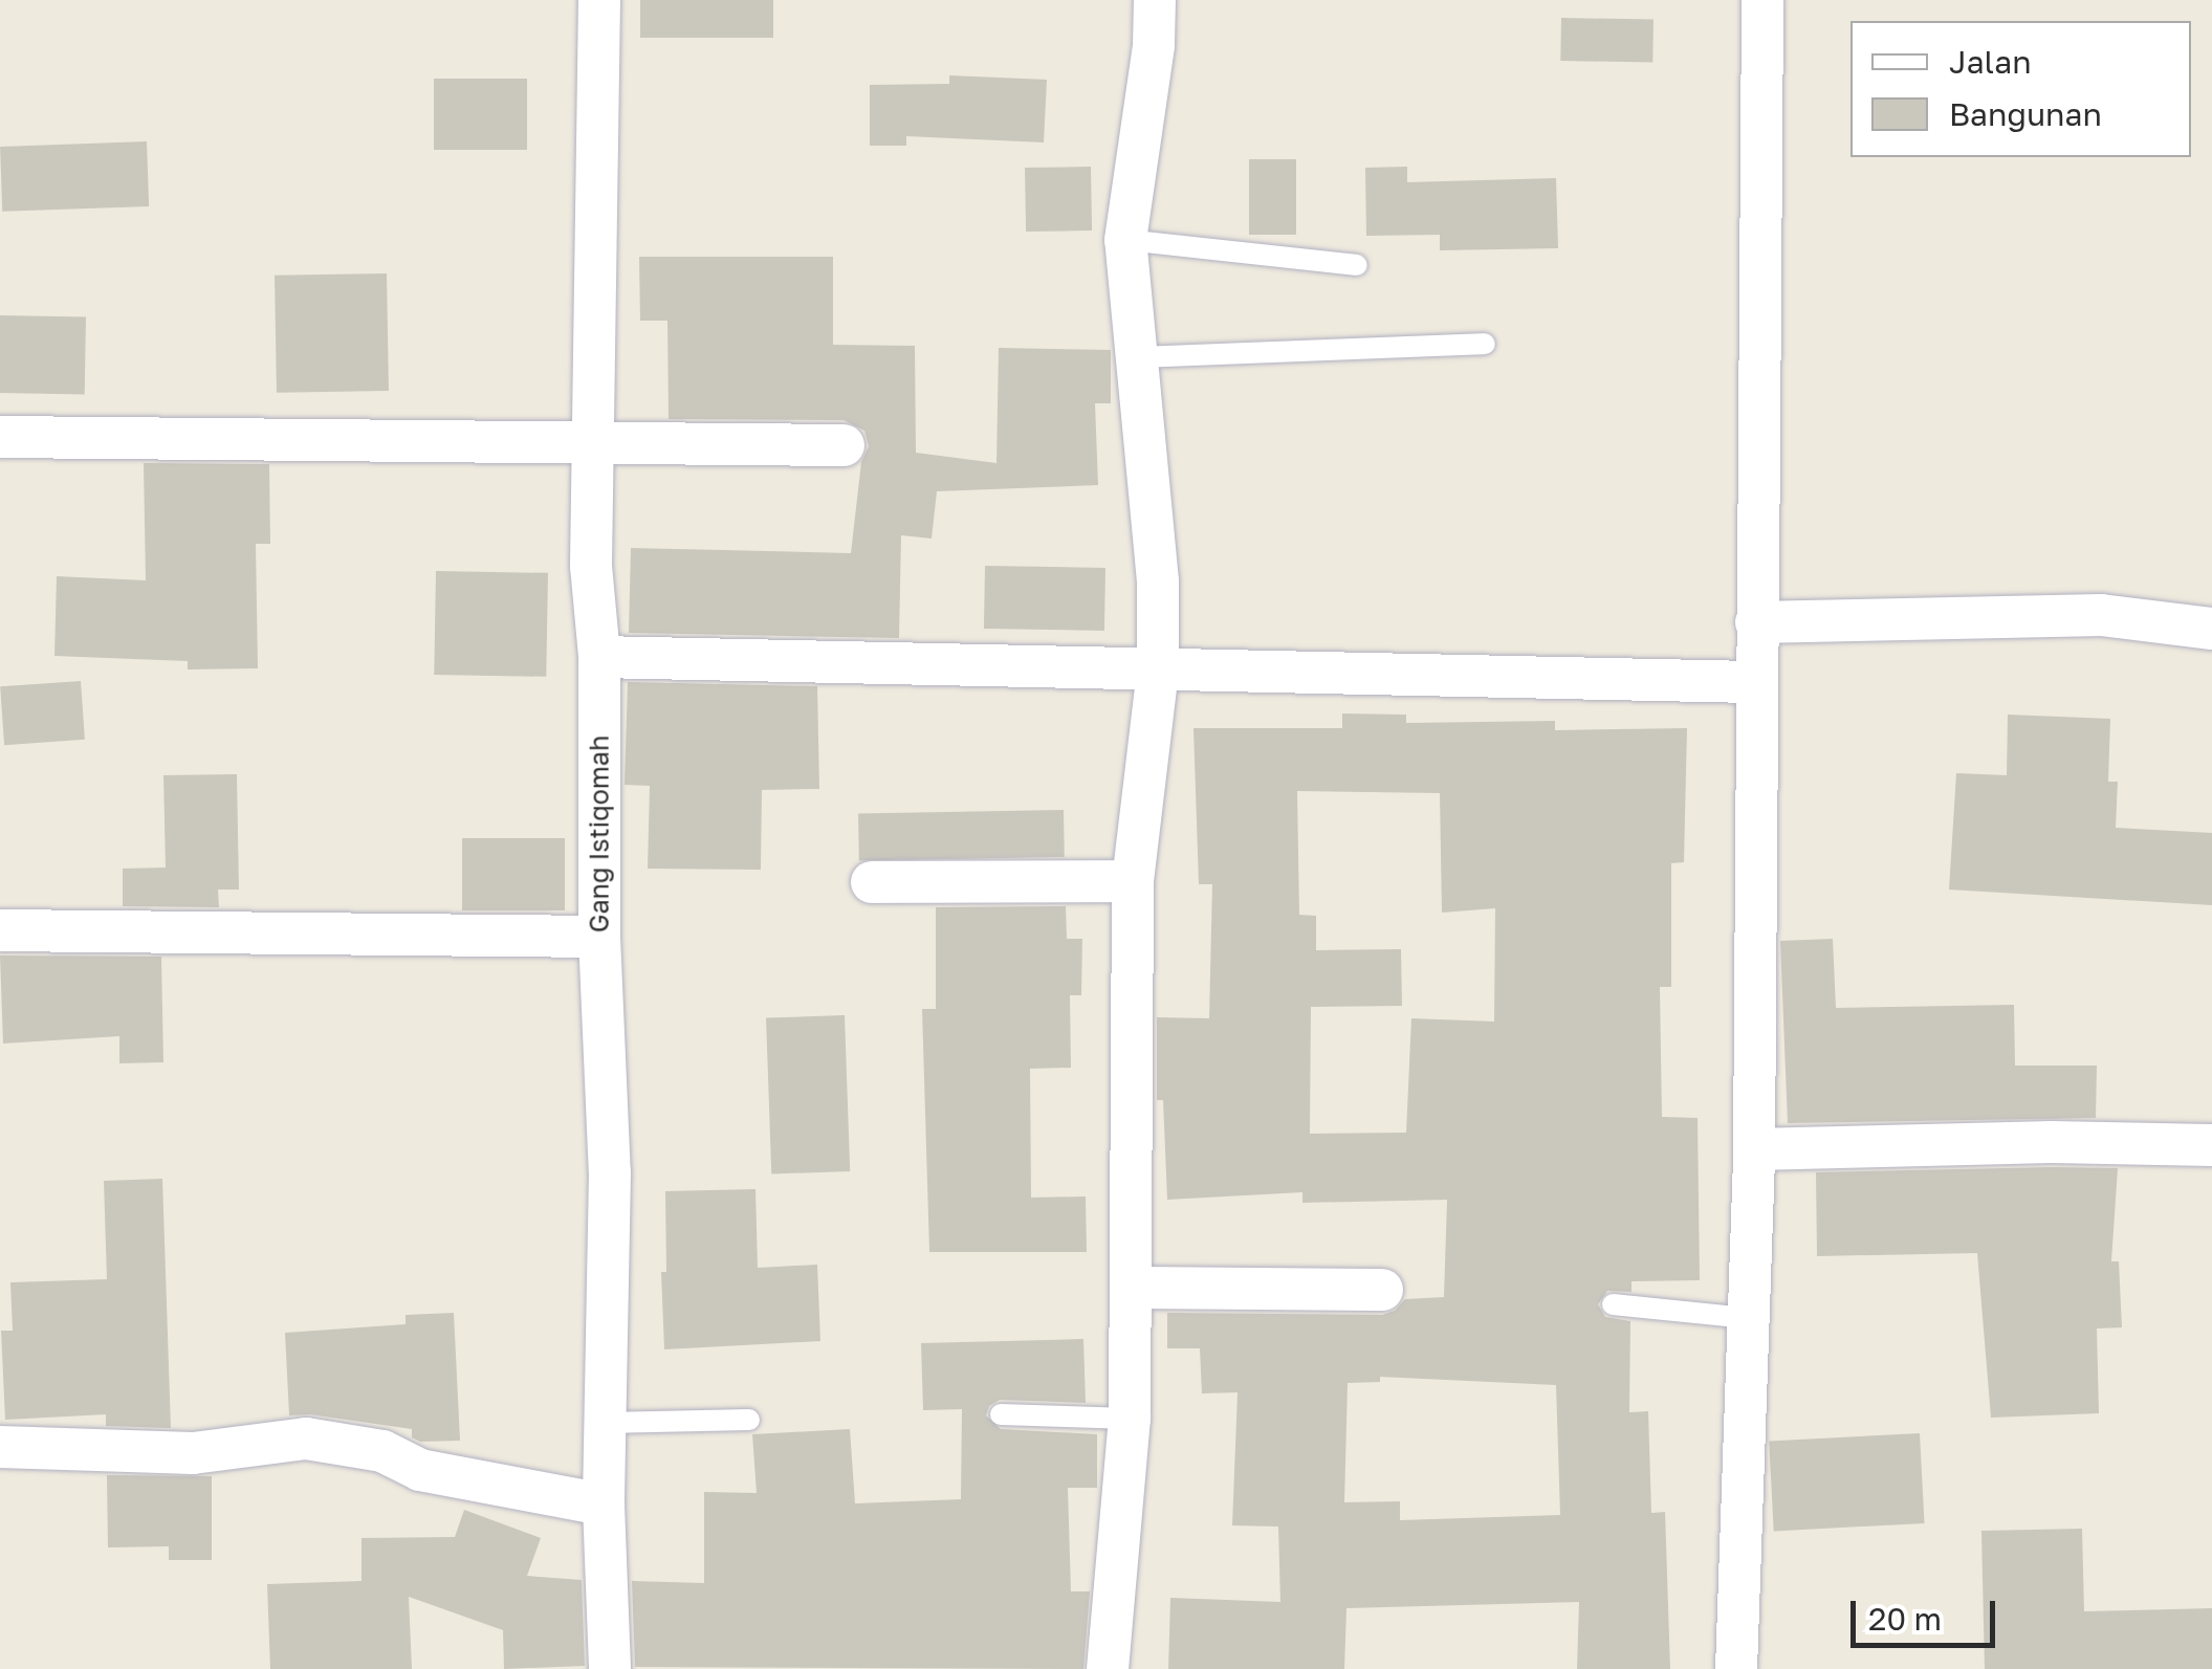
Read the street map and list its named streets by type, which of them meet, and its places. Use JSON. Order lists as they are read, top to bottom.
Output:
{
  "streets": {
    "street": ["Gang Istiqomah"]
  },
  "legend": ["Jalan", "Bangunan"],
  "scale_bar": "20 m"
}
